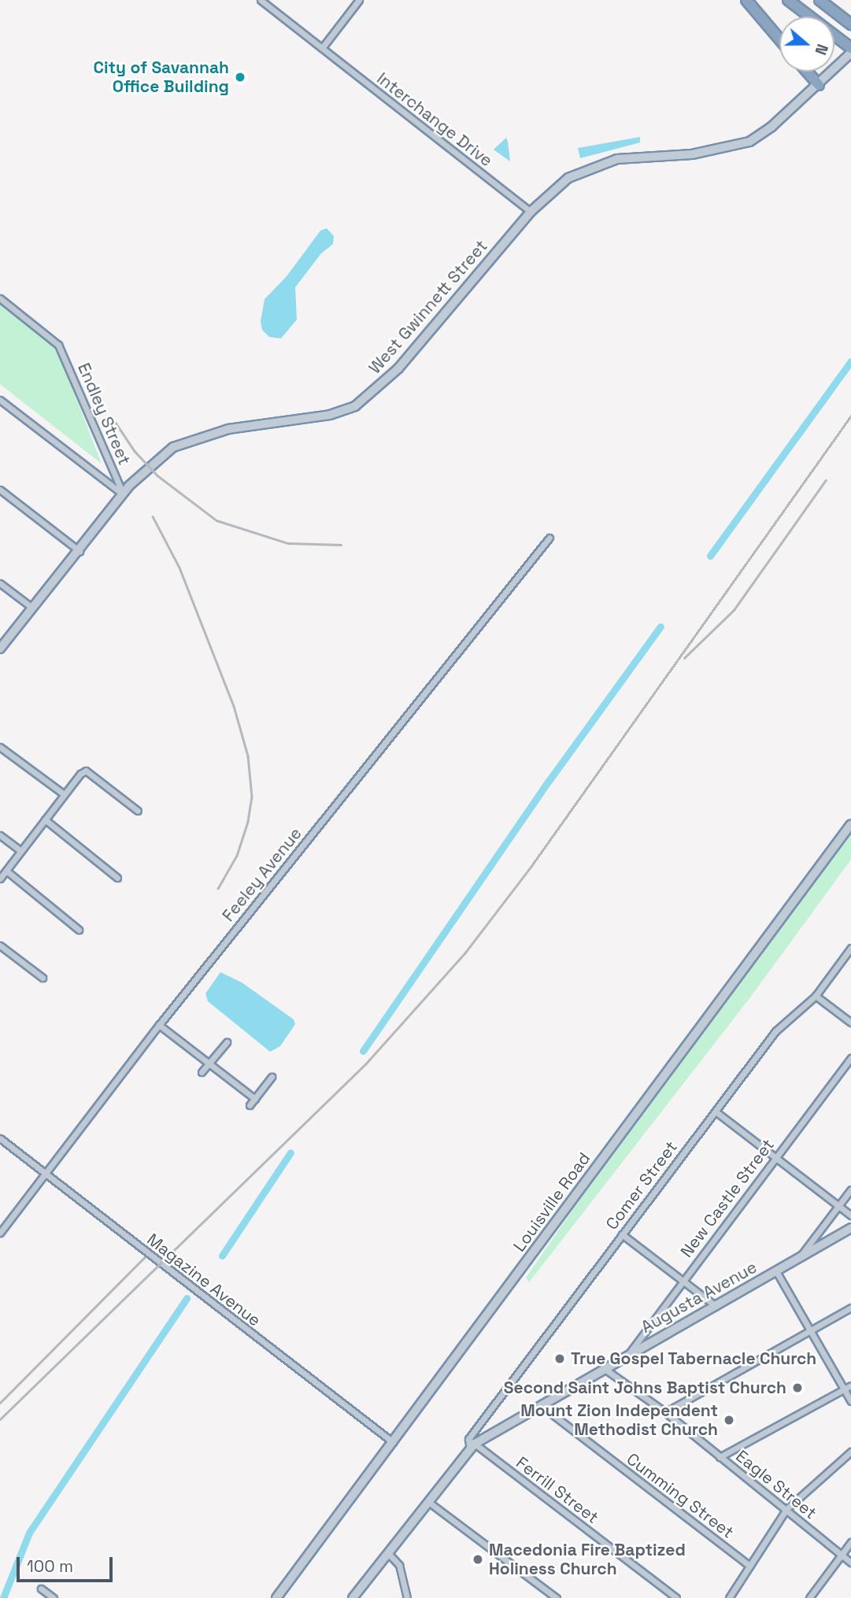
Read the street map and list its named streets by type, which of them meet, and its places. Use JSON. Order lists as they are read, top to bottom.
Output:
{
  "streets": {
    "main road": ["West Gwinnett Street", "Louisville Road", "Augusta Avenue"],
    "street": [
      "Interchange Drive",
      "Endley Street",
      "Feeley Avenue",
      "Comer Street",
      "New Castle Street",
      "Magazine Avenue",
      "Eagle Street",
      "Ferrill Street",
      "Cumming Street"
    ]
  },
  "crossings": [
    ["Interchange Drive", "West Gwinnett Street"],
    ["West Gwinnett Street", "Endley Street"],
    ["Feeley Avenue", "Magazine Avenue"],
    ["Comer Street", "Augusta Avenue"],
    ["Comer Street", "Ferrill Street"],
    ["New Castle Street", "Augusta Avenue"],
    ["Louisville Road", "Magazine Avenue"],
    ["Augusta Avenue", "Eagle Street"],
    ["Augusta Avenue", "Ferrill Street"],
    ["Augusta Avenue", "Cumming Street"]
  ],
  "places": [
    "City of Savannah Office Building",
    "True Gospel Tabernacle Church",
    "Second Saint Johns Baptist Church",
    "Mount Zion Independent Methodist Church",
    "Macedonia Fire Baptized Holiness Church"
  ],
  "scale_bar": "100 m",
  "north": "right"
}
